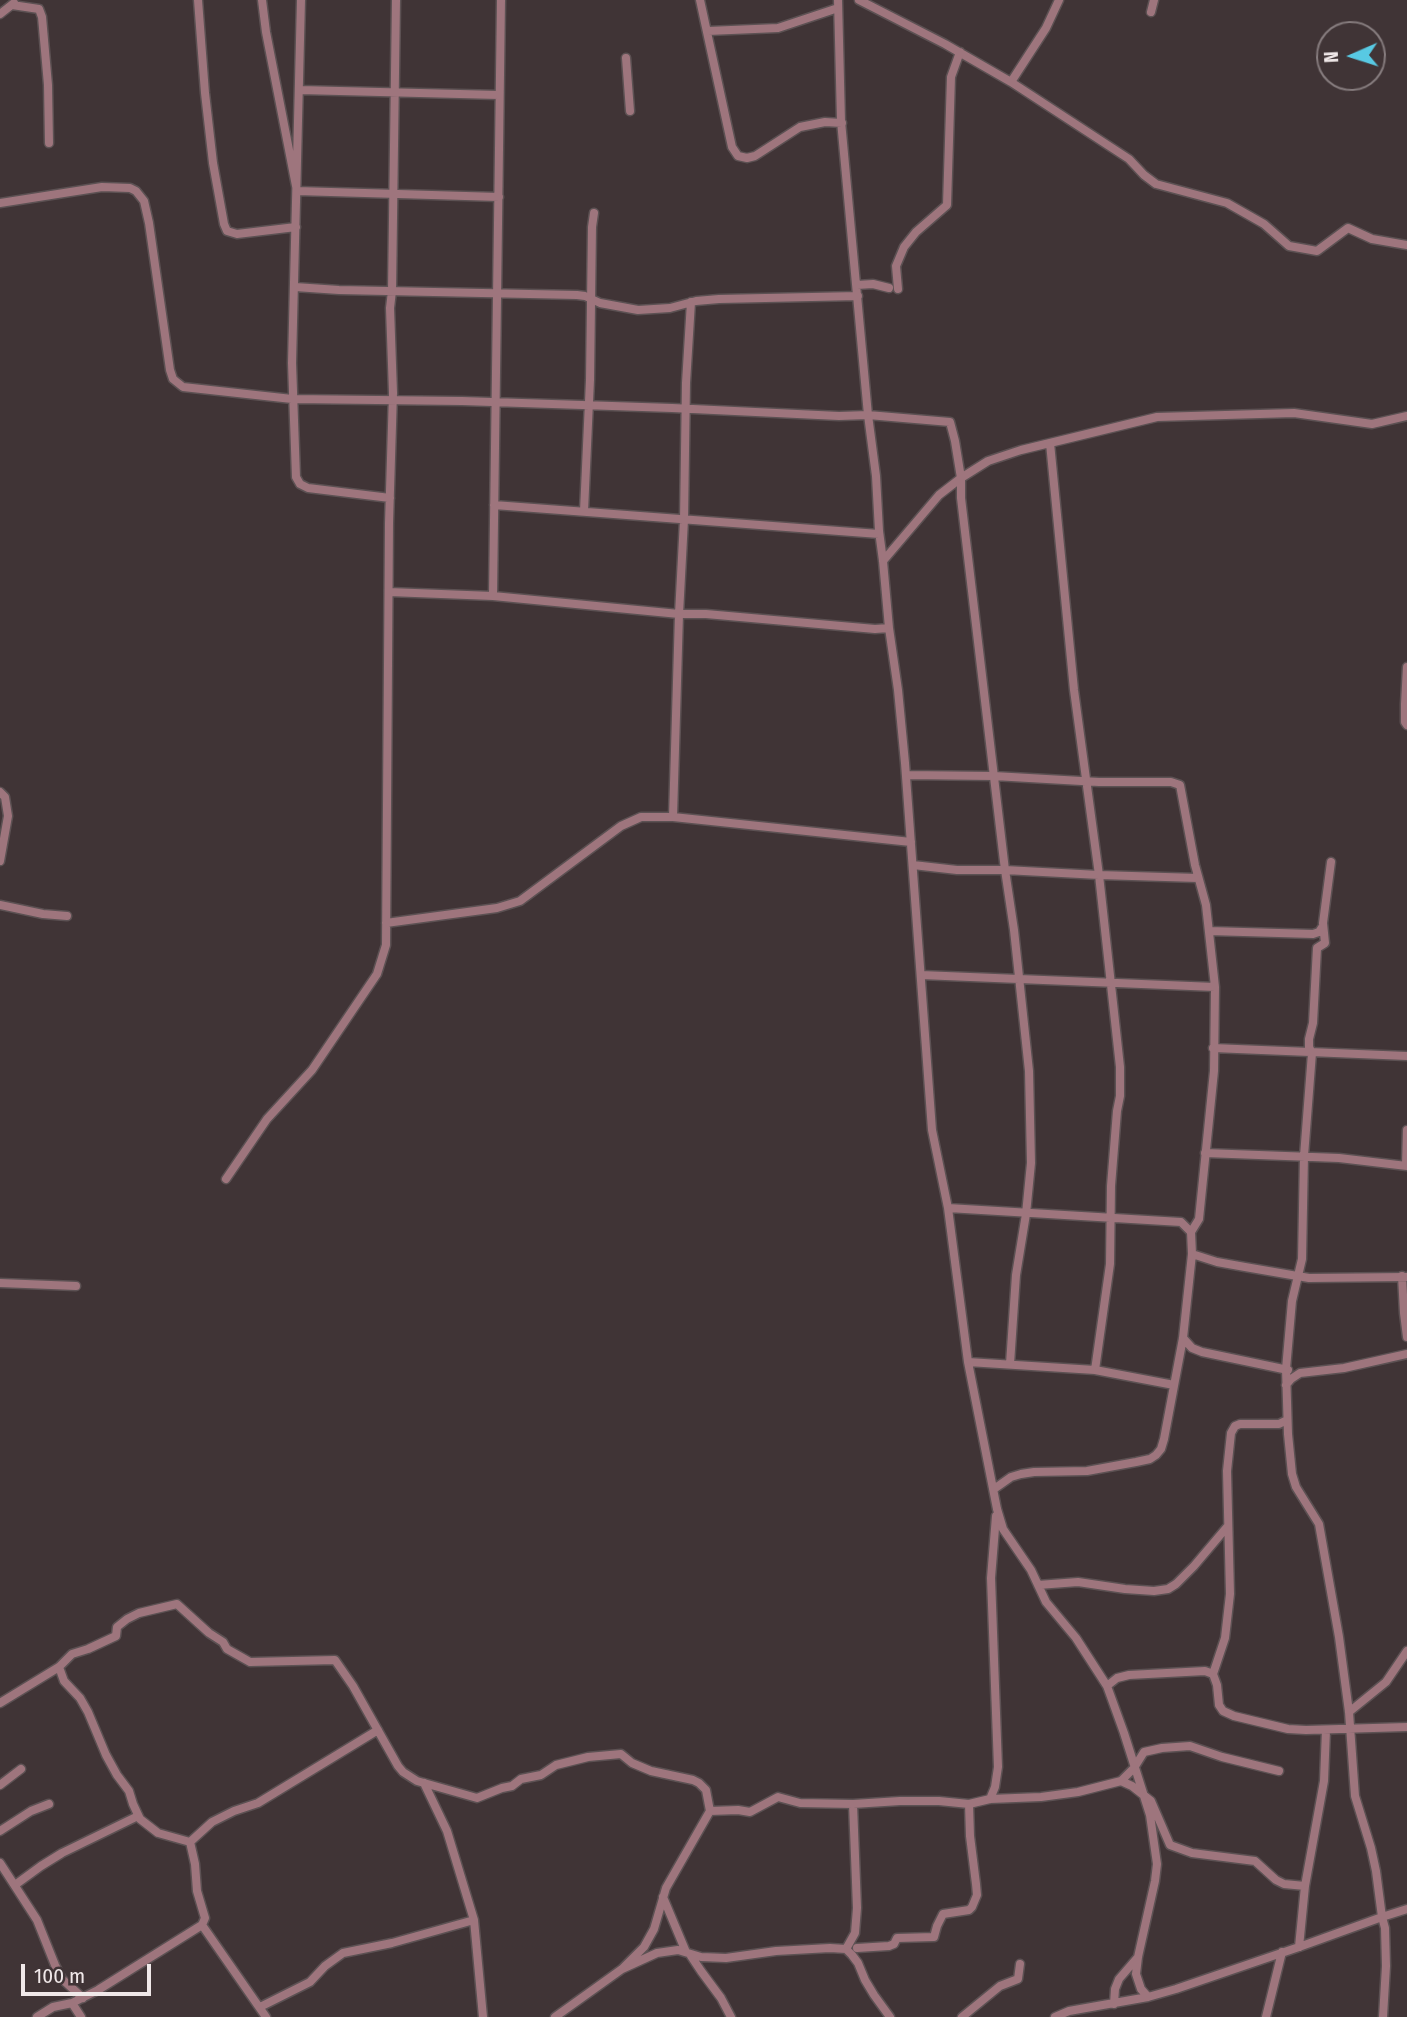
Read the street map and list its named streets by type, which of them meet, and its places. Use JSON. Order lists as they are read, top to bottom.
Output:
{
  "scale_bar": "100 m",
  "north": "left"
}
